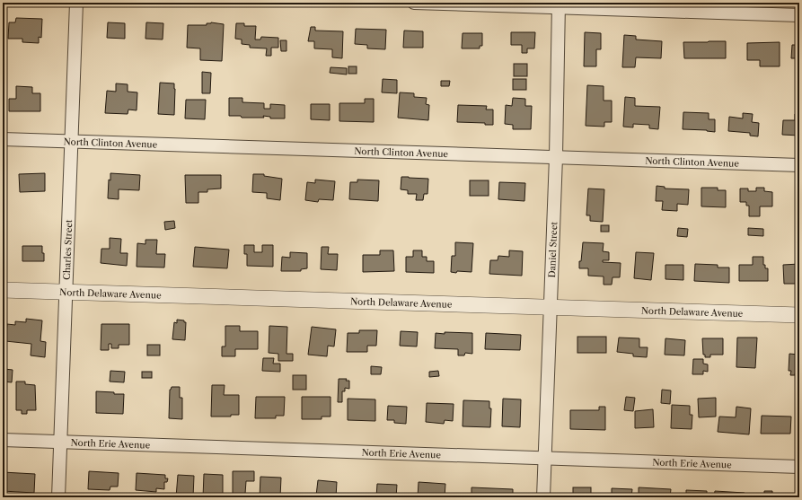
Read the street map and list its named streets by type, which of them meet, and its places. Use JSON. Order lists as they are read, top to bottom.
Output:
{
  "streets": {
    "street": [
      "North Clinton Avenue",
      "Charles Street",
      "Daniel Street",
      "North Delaware Avenue",
      "North Erie Avenue"
    ]
  },
  "crossings": [
    ["North Clinton Avenue", "Charles Street"],
    ["North Clinton Avenue", "Daniel Street"],
    ["Charles Street", "North Delaware Avenue"],
    ["Charles Street", "North Erie Avenue"],
    ["Daniel Street", "North Delaware Avenue"],
    ["Daniel Street", "North Erie Avenue"]
  ]
}
